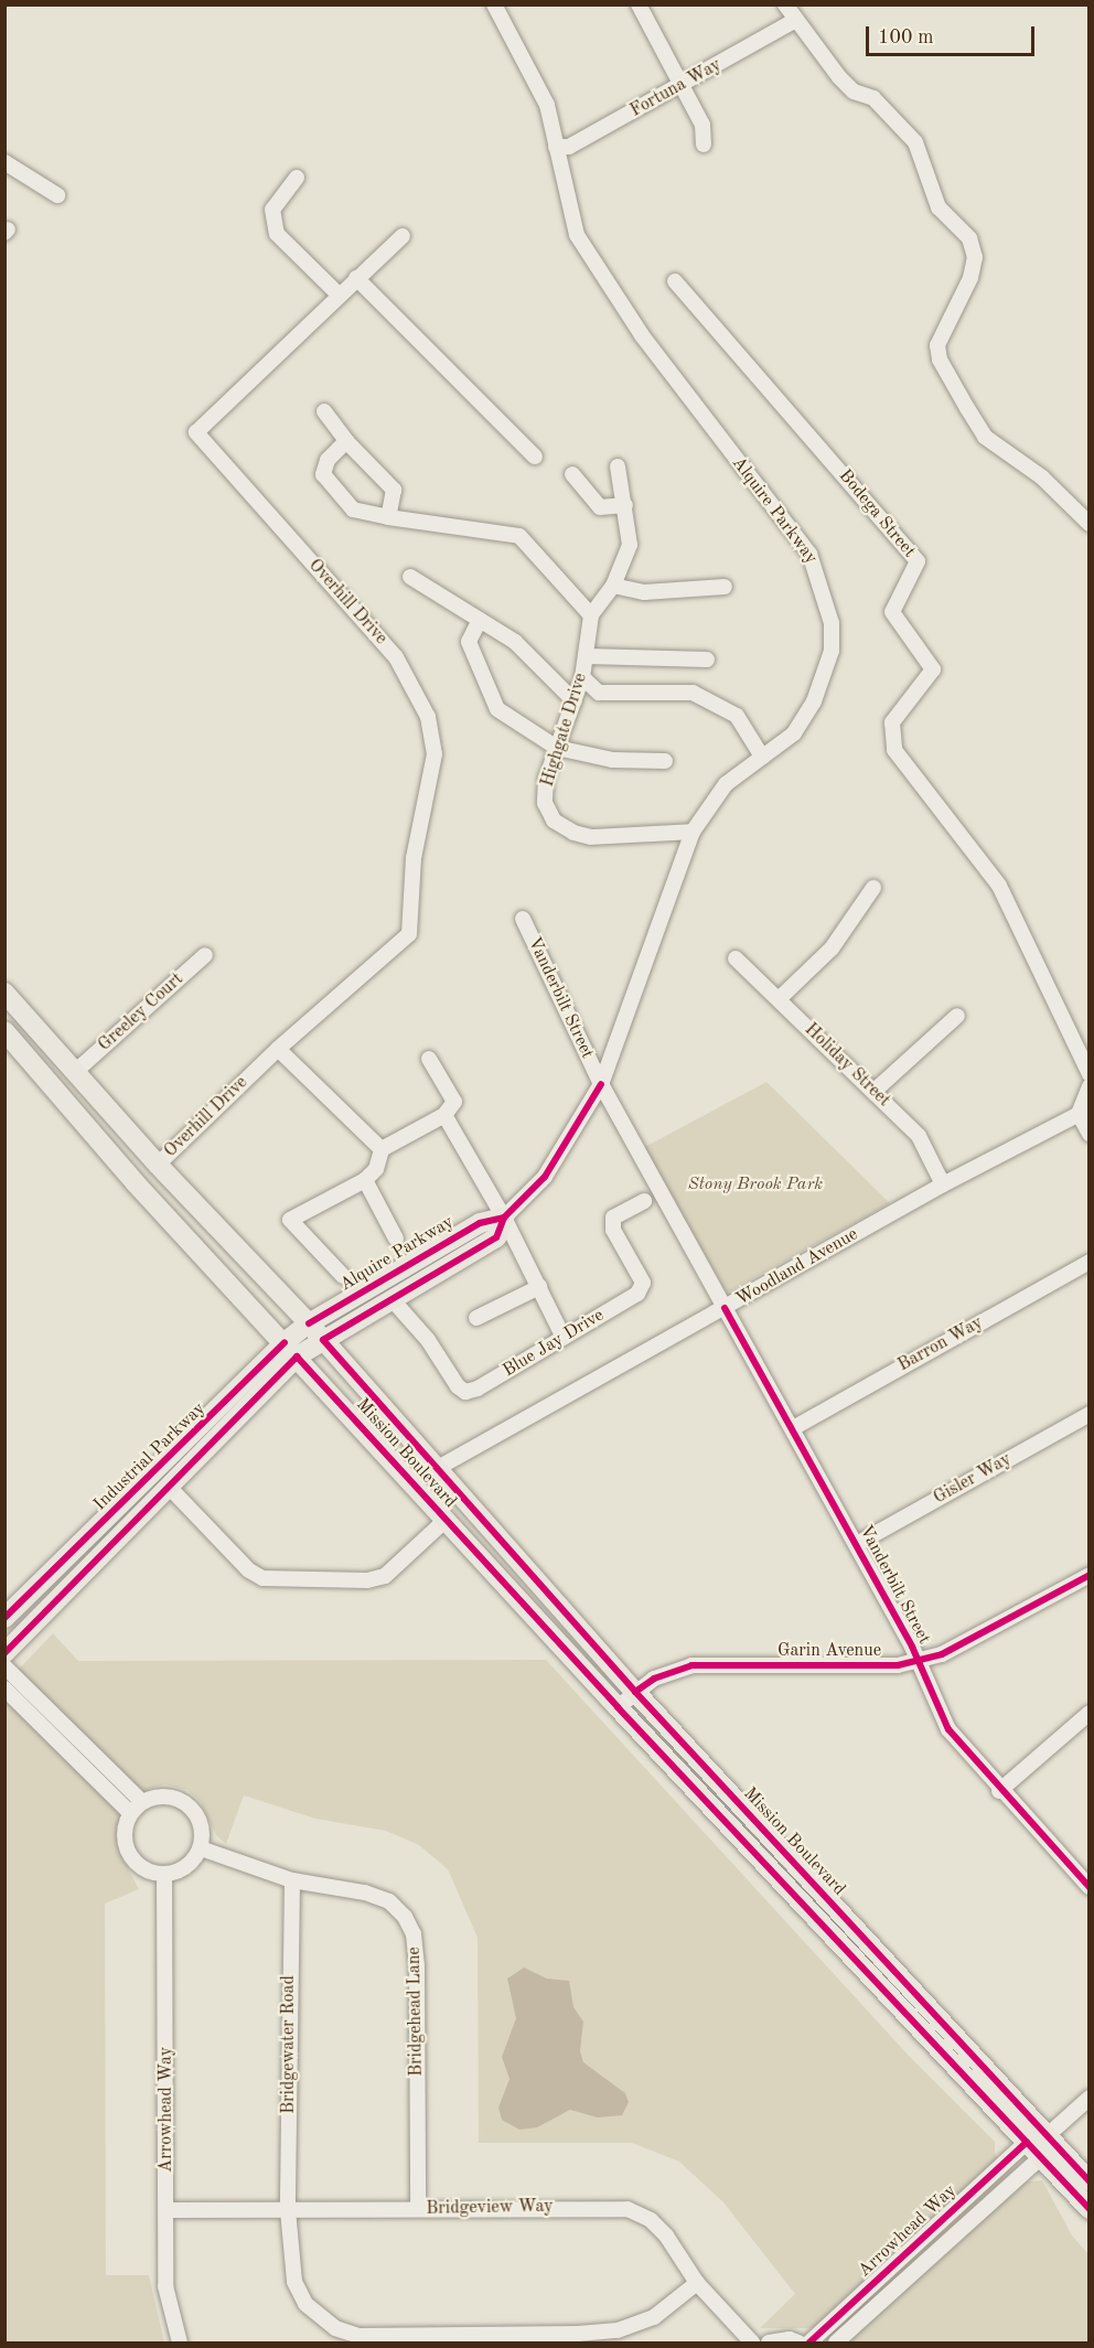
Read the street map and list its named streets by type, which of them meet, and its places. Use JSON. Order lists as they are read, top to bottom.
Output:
{
  "streets": {
    "main road": ["Alquire Parkway", "Mission Boulevard", "Industrial Parkway"],
    "street": [
      "Fortuna Way",
      "Bodega Street",
      "Overhill Drive",
      "Highgate Drive",
      "Vanderbilt Street",
      "Greeley Court",
      "Holiday Street",
      "Woodland Avenue",
      "Blue Jay Drive",
      "Barron Way",
      "Gisler Way",
      "Garin Avenue",
      "Bridgehead Lane",
      "Bridgewater Road",
      "Arrowhead Way",
      "Bridgeview Way"
    ]
  },
  "crossings": [
    ["Fortuna Way", "Alquire Parkway"],
    ["Alquire Parkway", "Highgate Drive"],
    ["Alquire Parkway", "Vanderbilt Street"],
    ["Alquire Parkway", "Blue Jay Drive"],
    ["Alquire Parkway", "Mission Boulevard"],
    ["Alquire Parkway", "Industrial Parkway"],
    ["Overhill Drive", "Mission Boulevard"],
    ["Vanderbilt Street", "Woodland Avenue"],
    ["Vanderbilt Street", "Barron Way"],
    ["Vanderbilt Street", "Gisler Way"],
    ["Vanderbilt Street", "Garin Avenue"],
    ["Greeley Court", "Mission Boulevard"],
    ["Holiday Street", "Woodland Avenue"],
    ["Woodland Avenue", "Mission Boulevard"],
    ["Mission Boulevard", "Industrial Parkway"],
    ["Mission Boulevard", "Garin Avenue"],
    ["Mission Boulevard", "Arrowhead Way"],
    ["Bridgehead Lane", "Bridgewater Road"],
    ["Bridgehead Lane", "Arrowhead Way"],
    ["Bridgehead Lane", "Bridgeview Way"],
    ["Bridgewater Road", "Bridgeview Way"],
    ["Arrowhead Way", "Bridgeview Way"]
  ],
  "parks": ["Stony Brook Park"],
  "scale_bar": "100 m"
}
